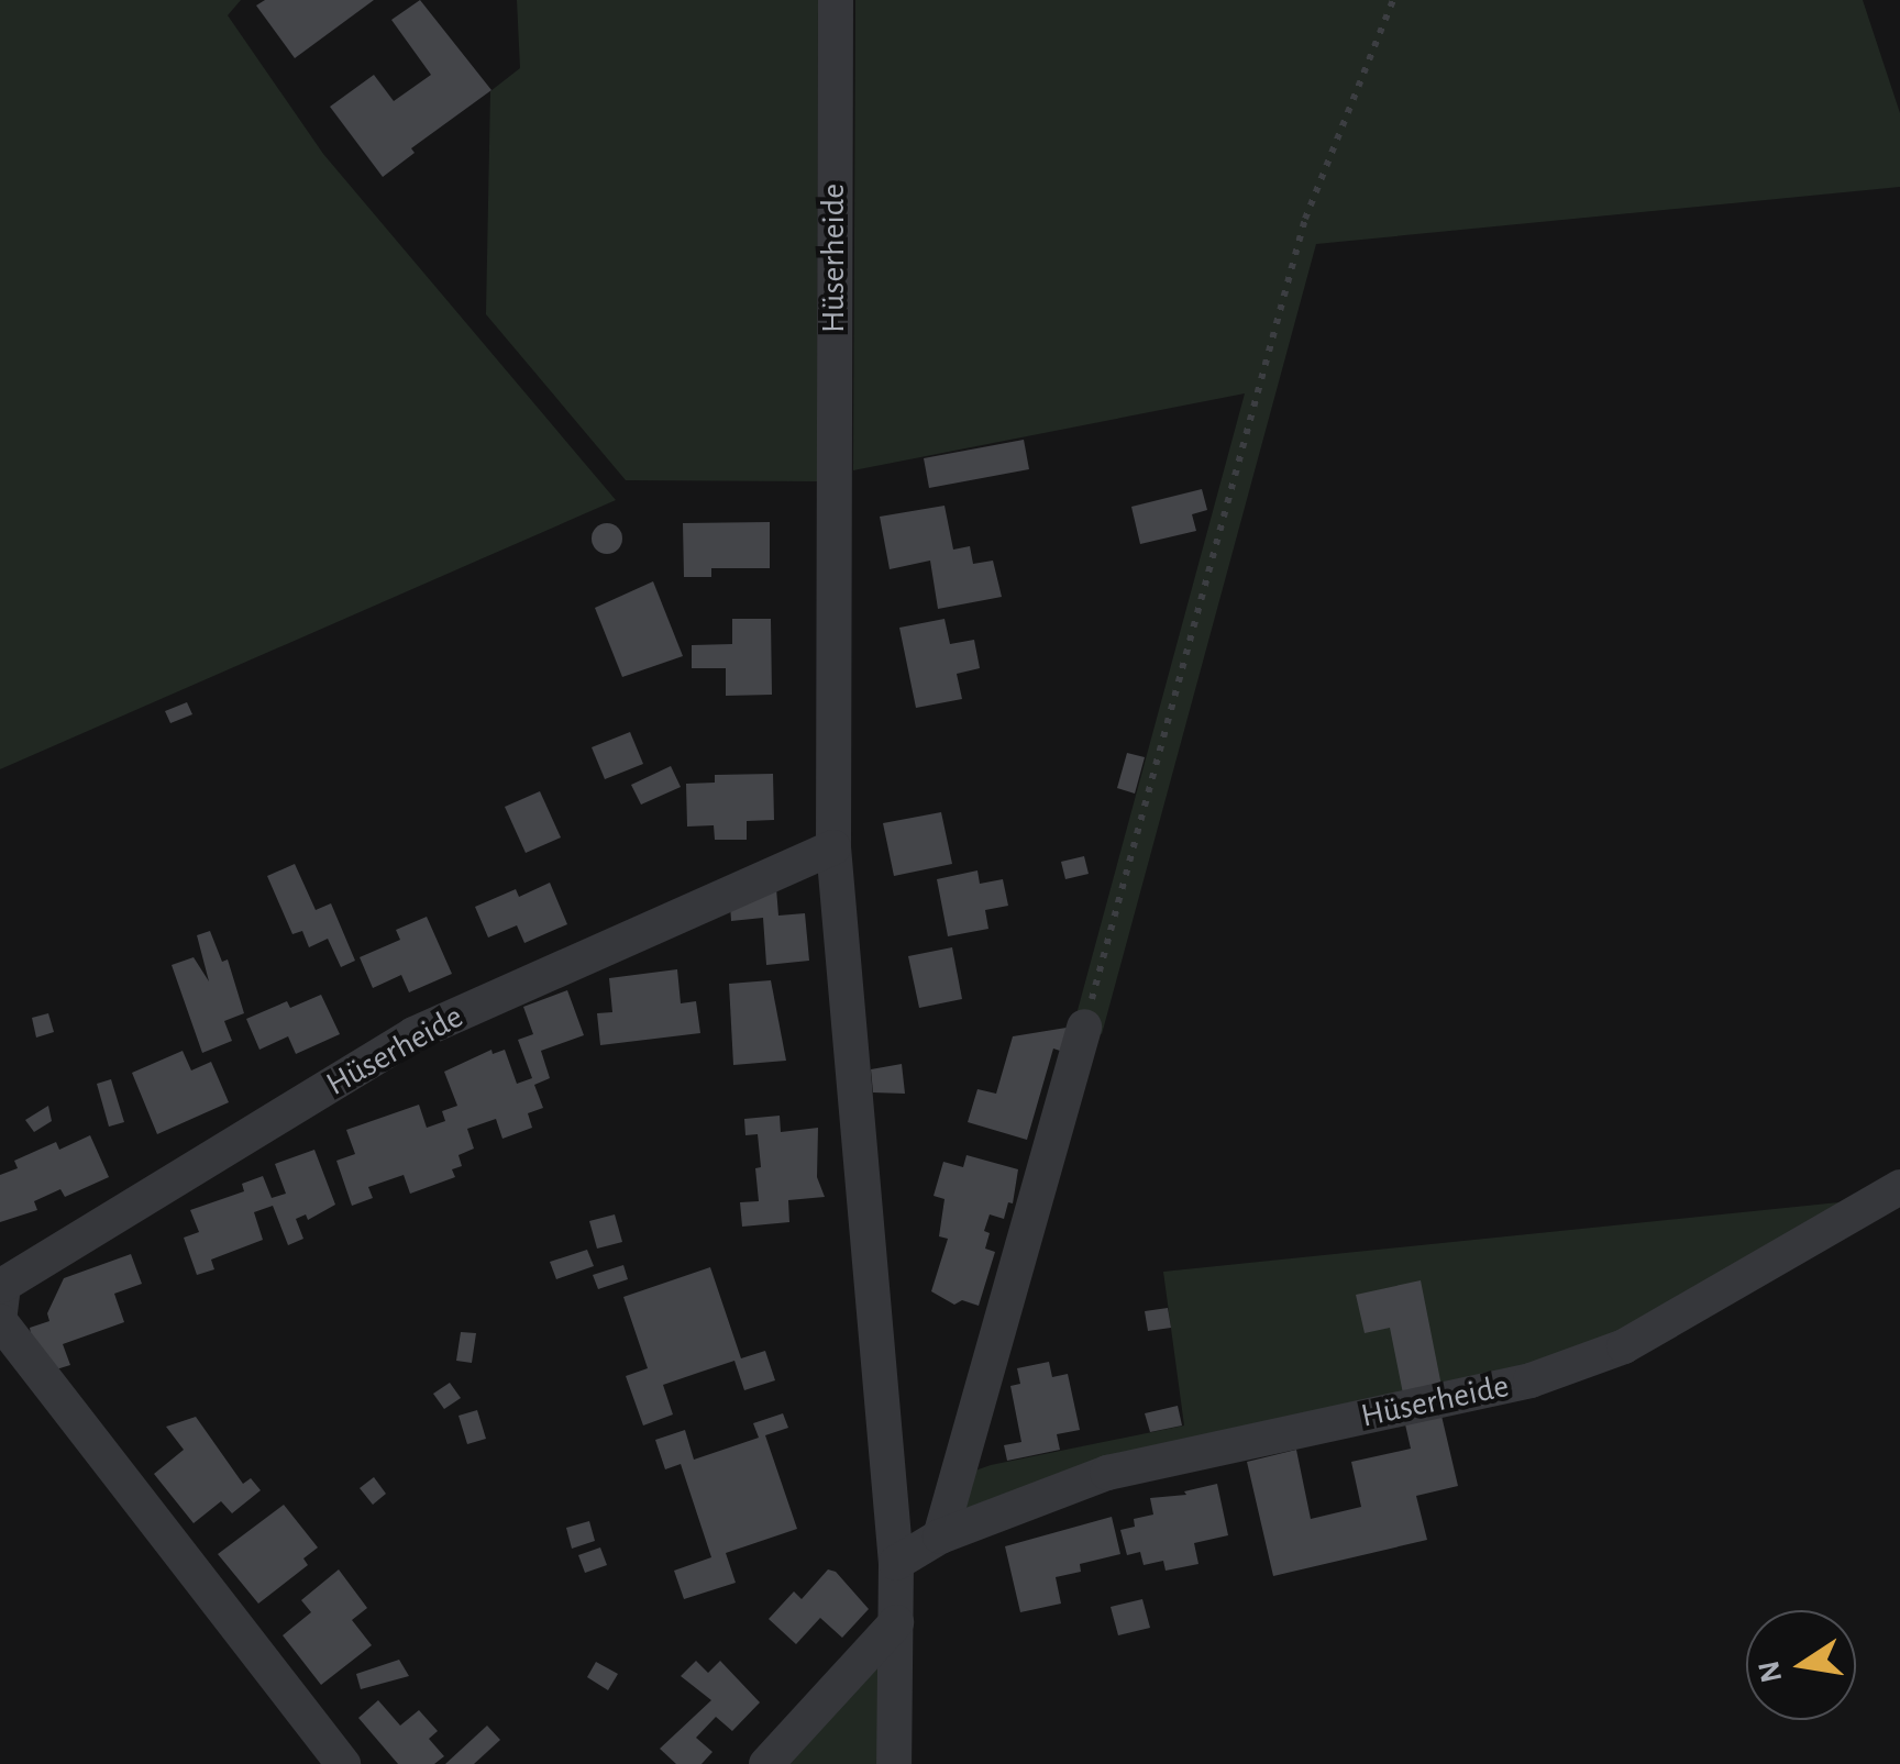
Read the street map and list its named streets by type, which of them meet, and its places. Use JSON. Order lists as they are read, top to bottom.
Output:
{
  "streets": {
    "street": ["Hüserheide"]
  },
  "north": "left"
}
